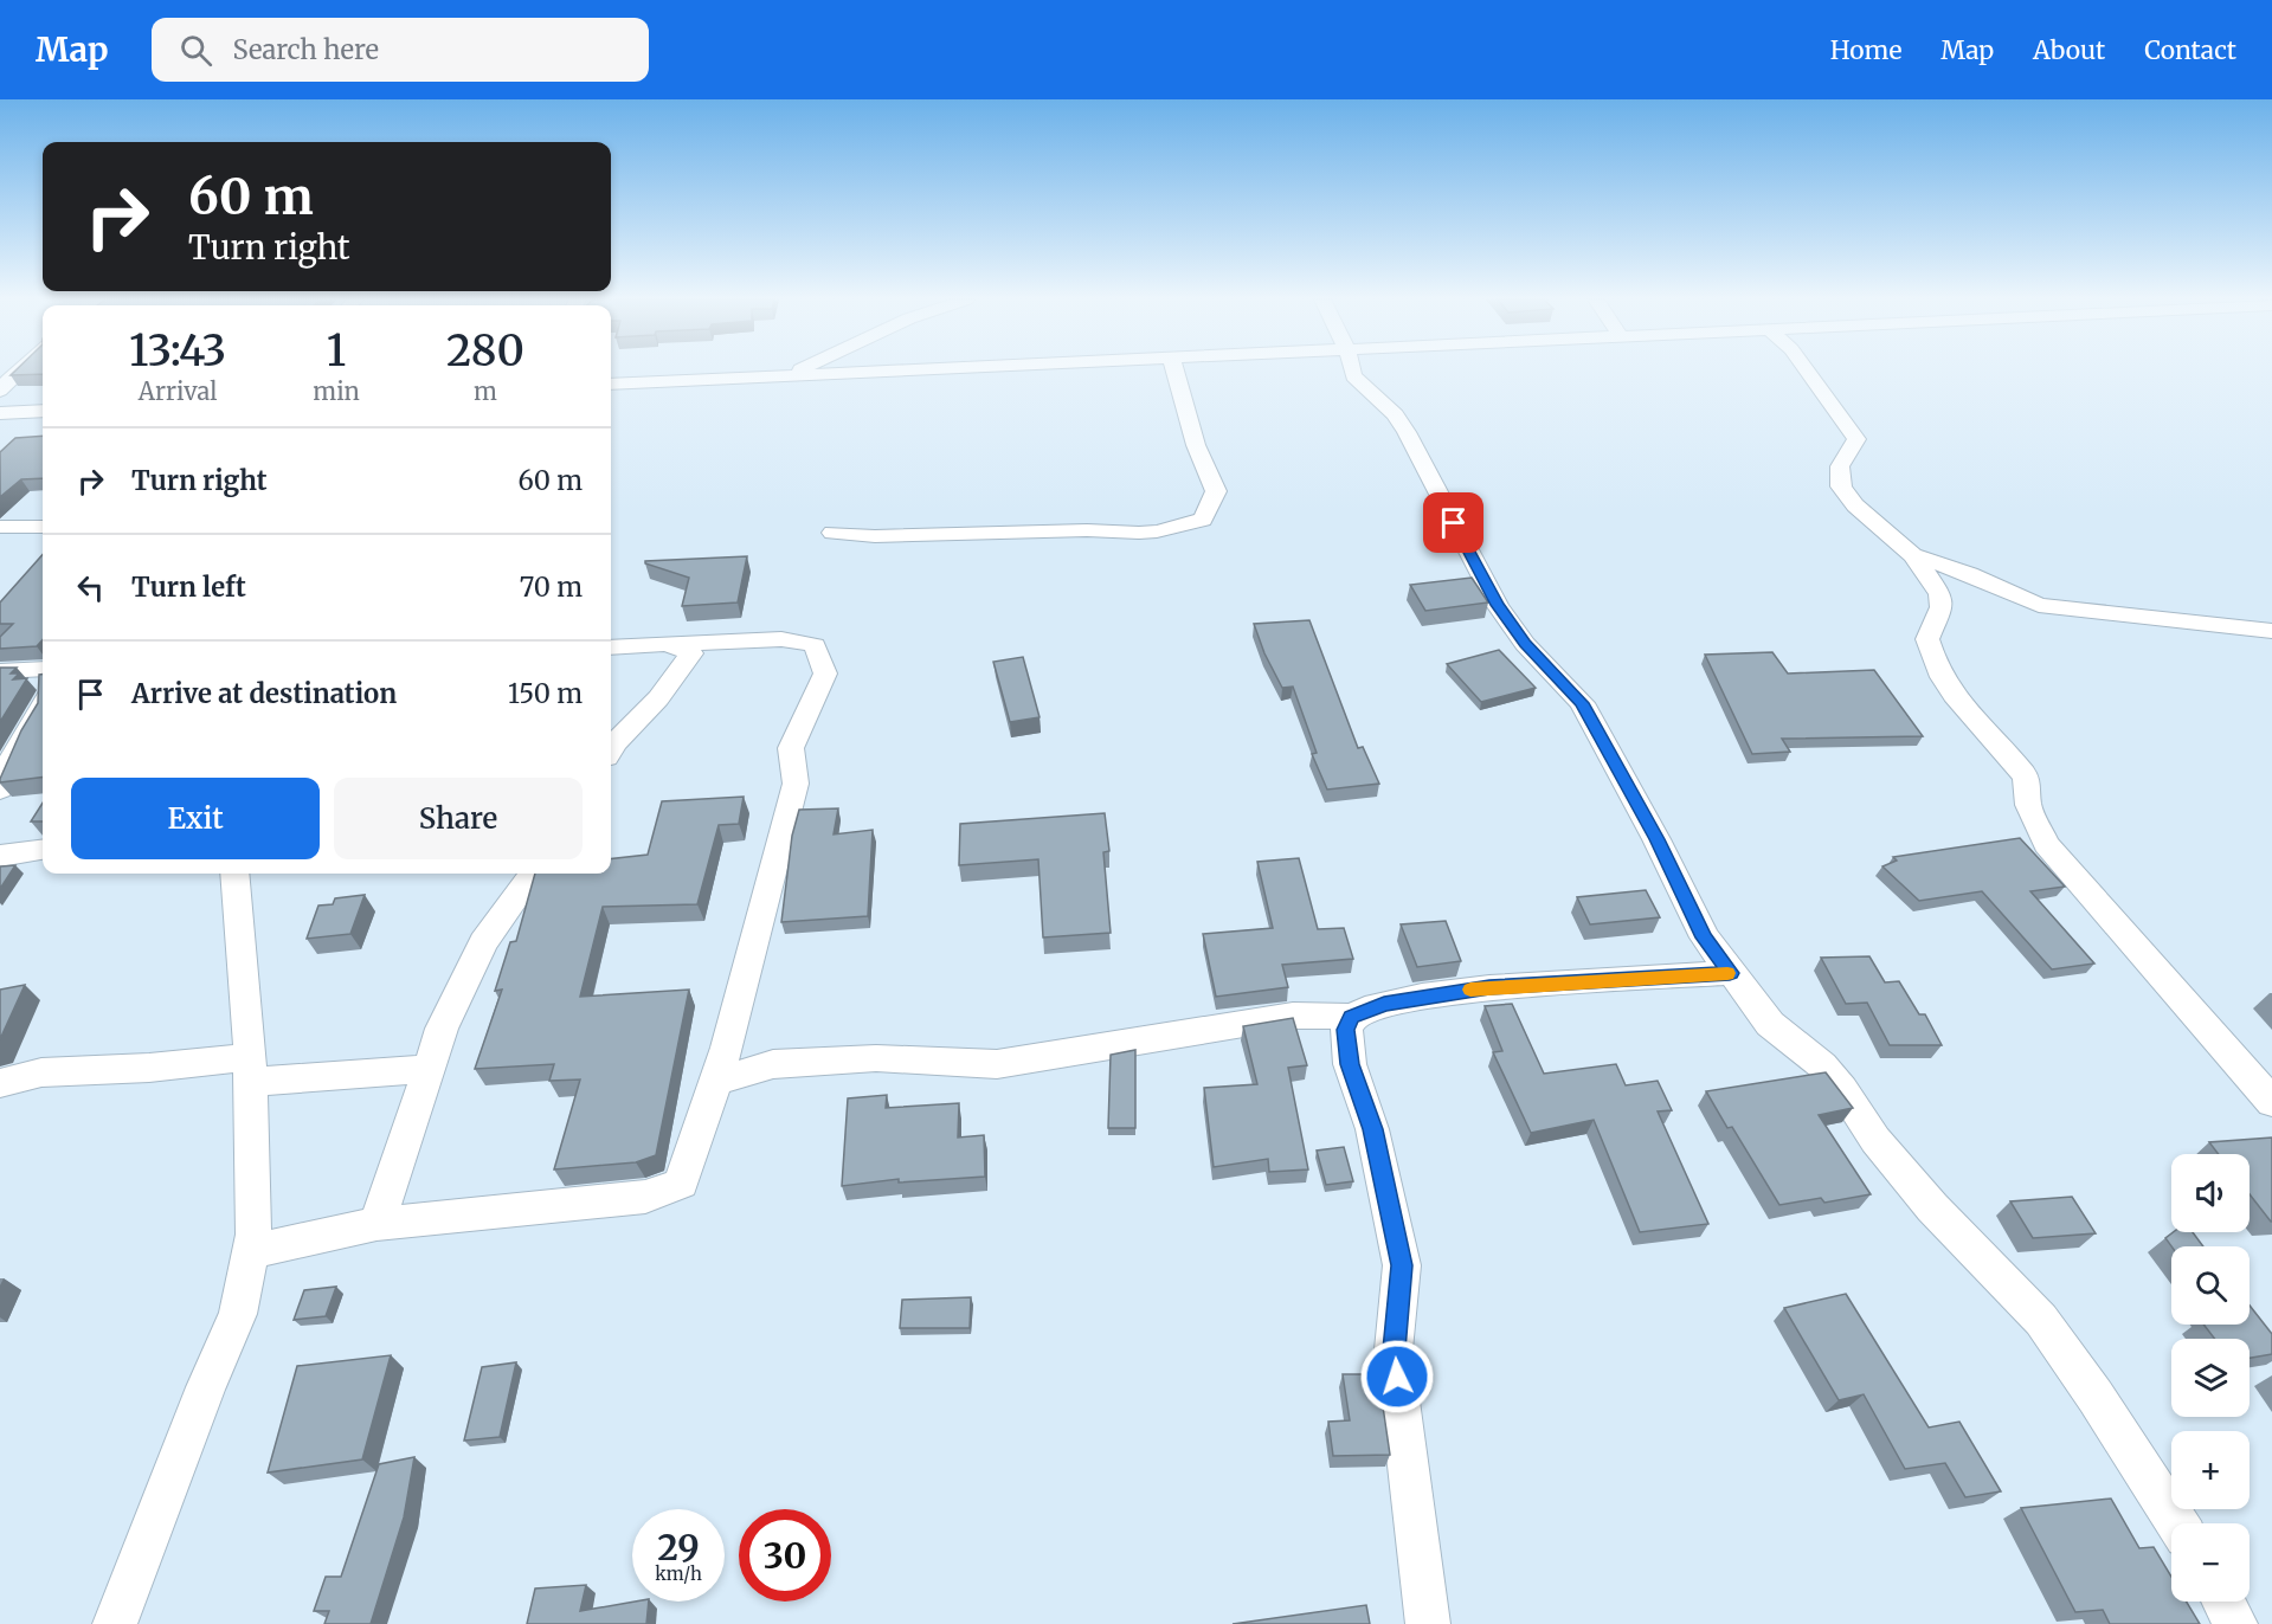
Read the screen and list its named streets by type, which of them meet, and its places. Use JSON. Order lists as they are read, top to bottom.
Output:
{
  "page": {
    "header": "Map",
    "search": "Search here",
    "nav": [
      "Home",
      "Map",
      "About",
      "Contact"
    ],
    "turn": ["60 m", "Turn right"],
    "eta": [
      "13:43",
      "Arrival",
      "1",
      "min",
      "280",
      "m"
    ],
    "list": [
      {
        "name": "Turn right",
        "value": "60 m"
      },
      {
        "name": "Turn left",
        "value": "70 m"
      },
      {
        "name": "Arrive at destination",
        "value": "150 m"
      }
    ],
    "buttons": ["Exit", "Share"],
    "map_buttons": ["+", "−"],
    "speed": "29 km/h",
    "limit": "30"
  }
}
